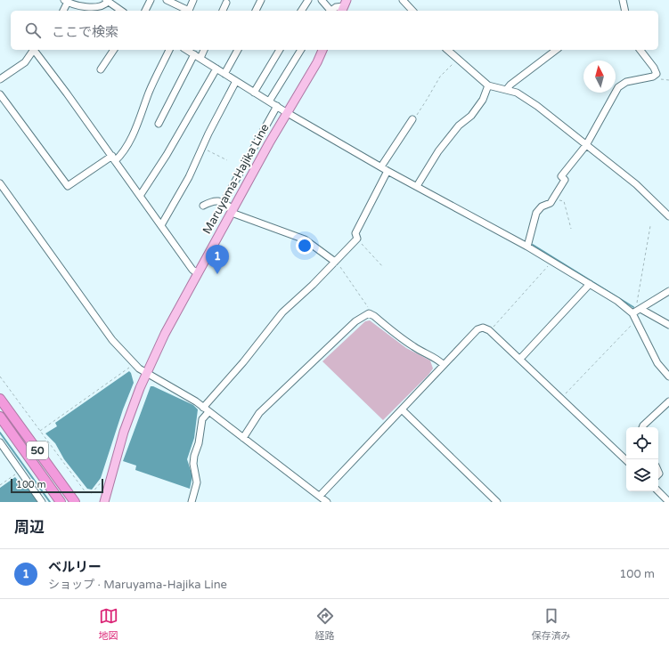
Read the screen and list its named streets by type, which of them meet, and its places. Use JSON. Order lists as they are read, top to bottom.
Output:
{
  "streets": {
    "highway": ["50"],
    "main road": ["Maruyama-Hajika Line"]
  },
  "scale_bar": "100 m",
  "north": "top",
  "page": {
    "search": "ここで検索",
    "pins": "1",
    "scale": "100 m",
    "heading": "周辺",
    "list": [
      {
        "mark": "1",
        "name": "ベルリー",
        "note": "ショップ · Maruyama-Hajika Line",
        "value": "100 m"
      }
    ],
    "nav": ["地図", "経路", "保存済み"]
  }
}
